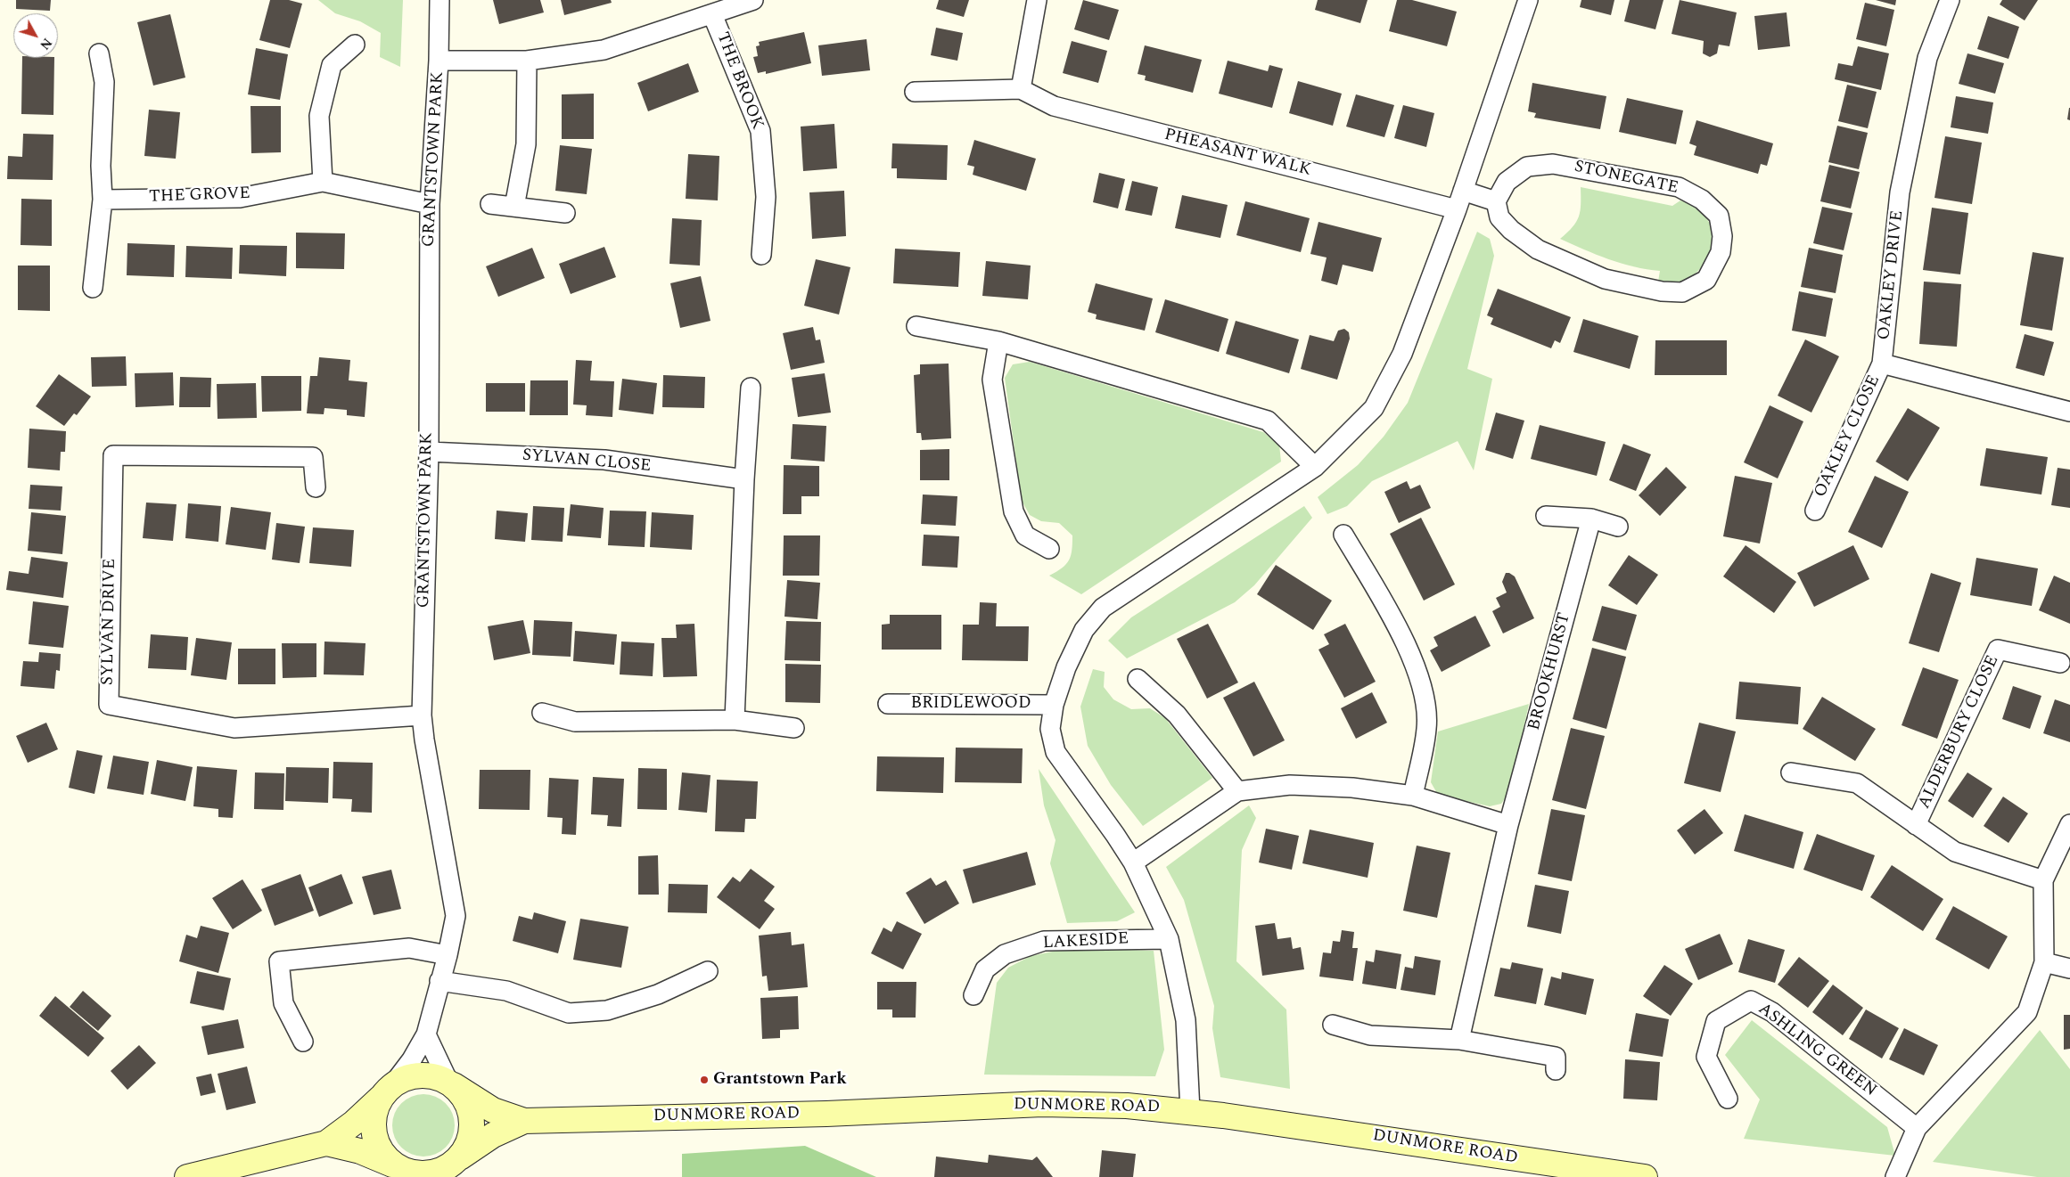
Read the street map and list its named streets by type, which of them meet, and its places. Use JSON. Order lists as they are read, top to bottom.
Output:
{
  "streets": {
    "main road": ["DUNMORE ROAD"],
    "street": [
      "THE BROOK",
      "PHEASANT WALK",
      "GRANTSTOWN PARK",
      "STONEGATE",
      "THE GROVE",
      "OAKLEY DRIVE",
      "OAKLEY CLOSE",
      "SYLVAN CLOSE",
      "SYLVAN DRIVE",
      "BROOKHURST",
      "BRIDLEWOOD",
      "ALDERBURY CLOSE",
      "LAKESIDE",
      "ASHLING GREEN"
    ]
  },
  "crossings": [
    ["THE BROOK", "GRANTSTOWN PARK"],
    ["GRANTSTOWN PARK", "THE GROVE"],
    ["GRANTSTOWN PARK", "SYLVAN CLOSE"],
    ["GRANTSTOWN PARK", "SYLVAN DRIVE"],
    ["GRANTSTOWN PARK", "DUNMORE ROAD"],
    ["OAKLEY DRIVE", "OAKLEY CLOSE"]
  ],
  "places": ["Grantstown Park"],
  "north": "bottom right"
}
